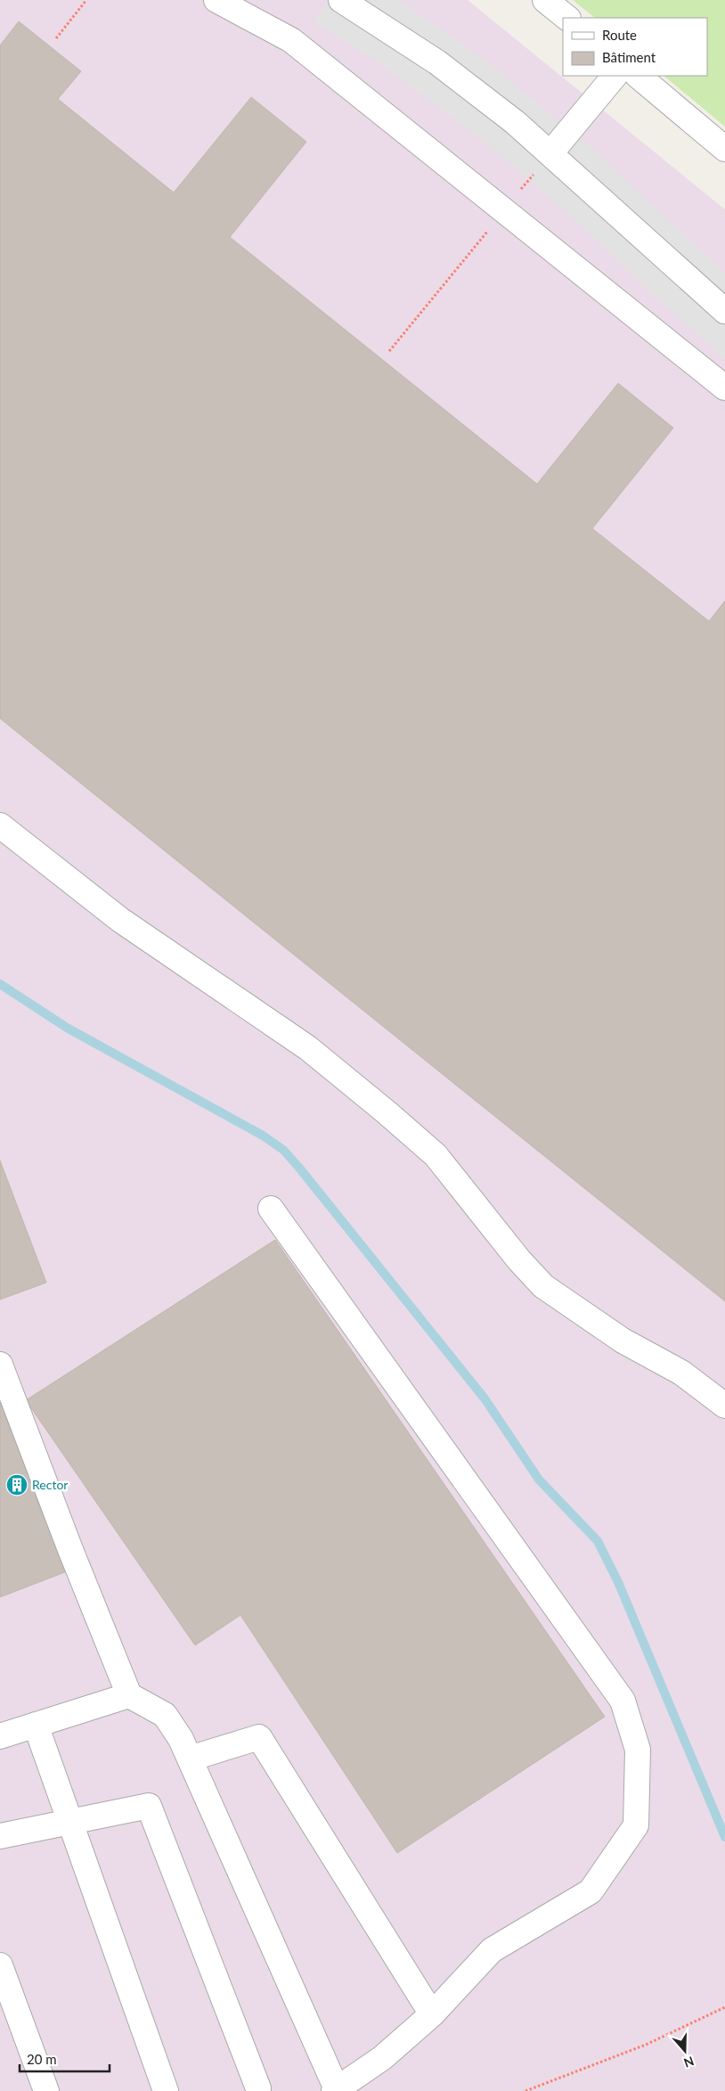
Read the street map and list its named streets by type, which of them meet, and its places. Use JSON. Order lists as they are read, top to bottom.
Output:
{
  "places": {
    "building": ["Rector"]
  },
  "legend": ["Route", "Bâtiment"],
  "scale_bar": "20 m",
  "north": "bottom"
}
